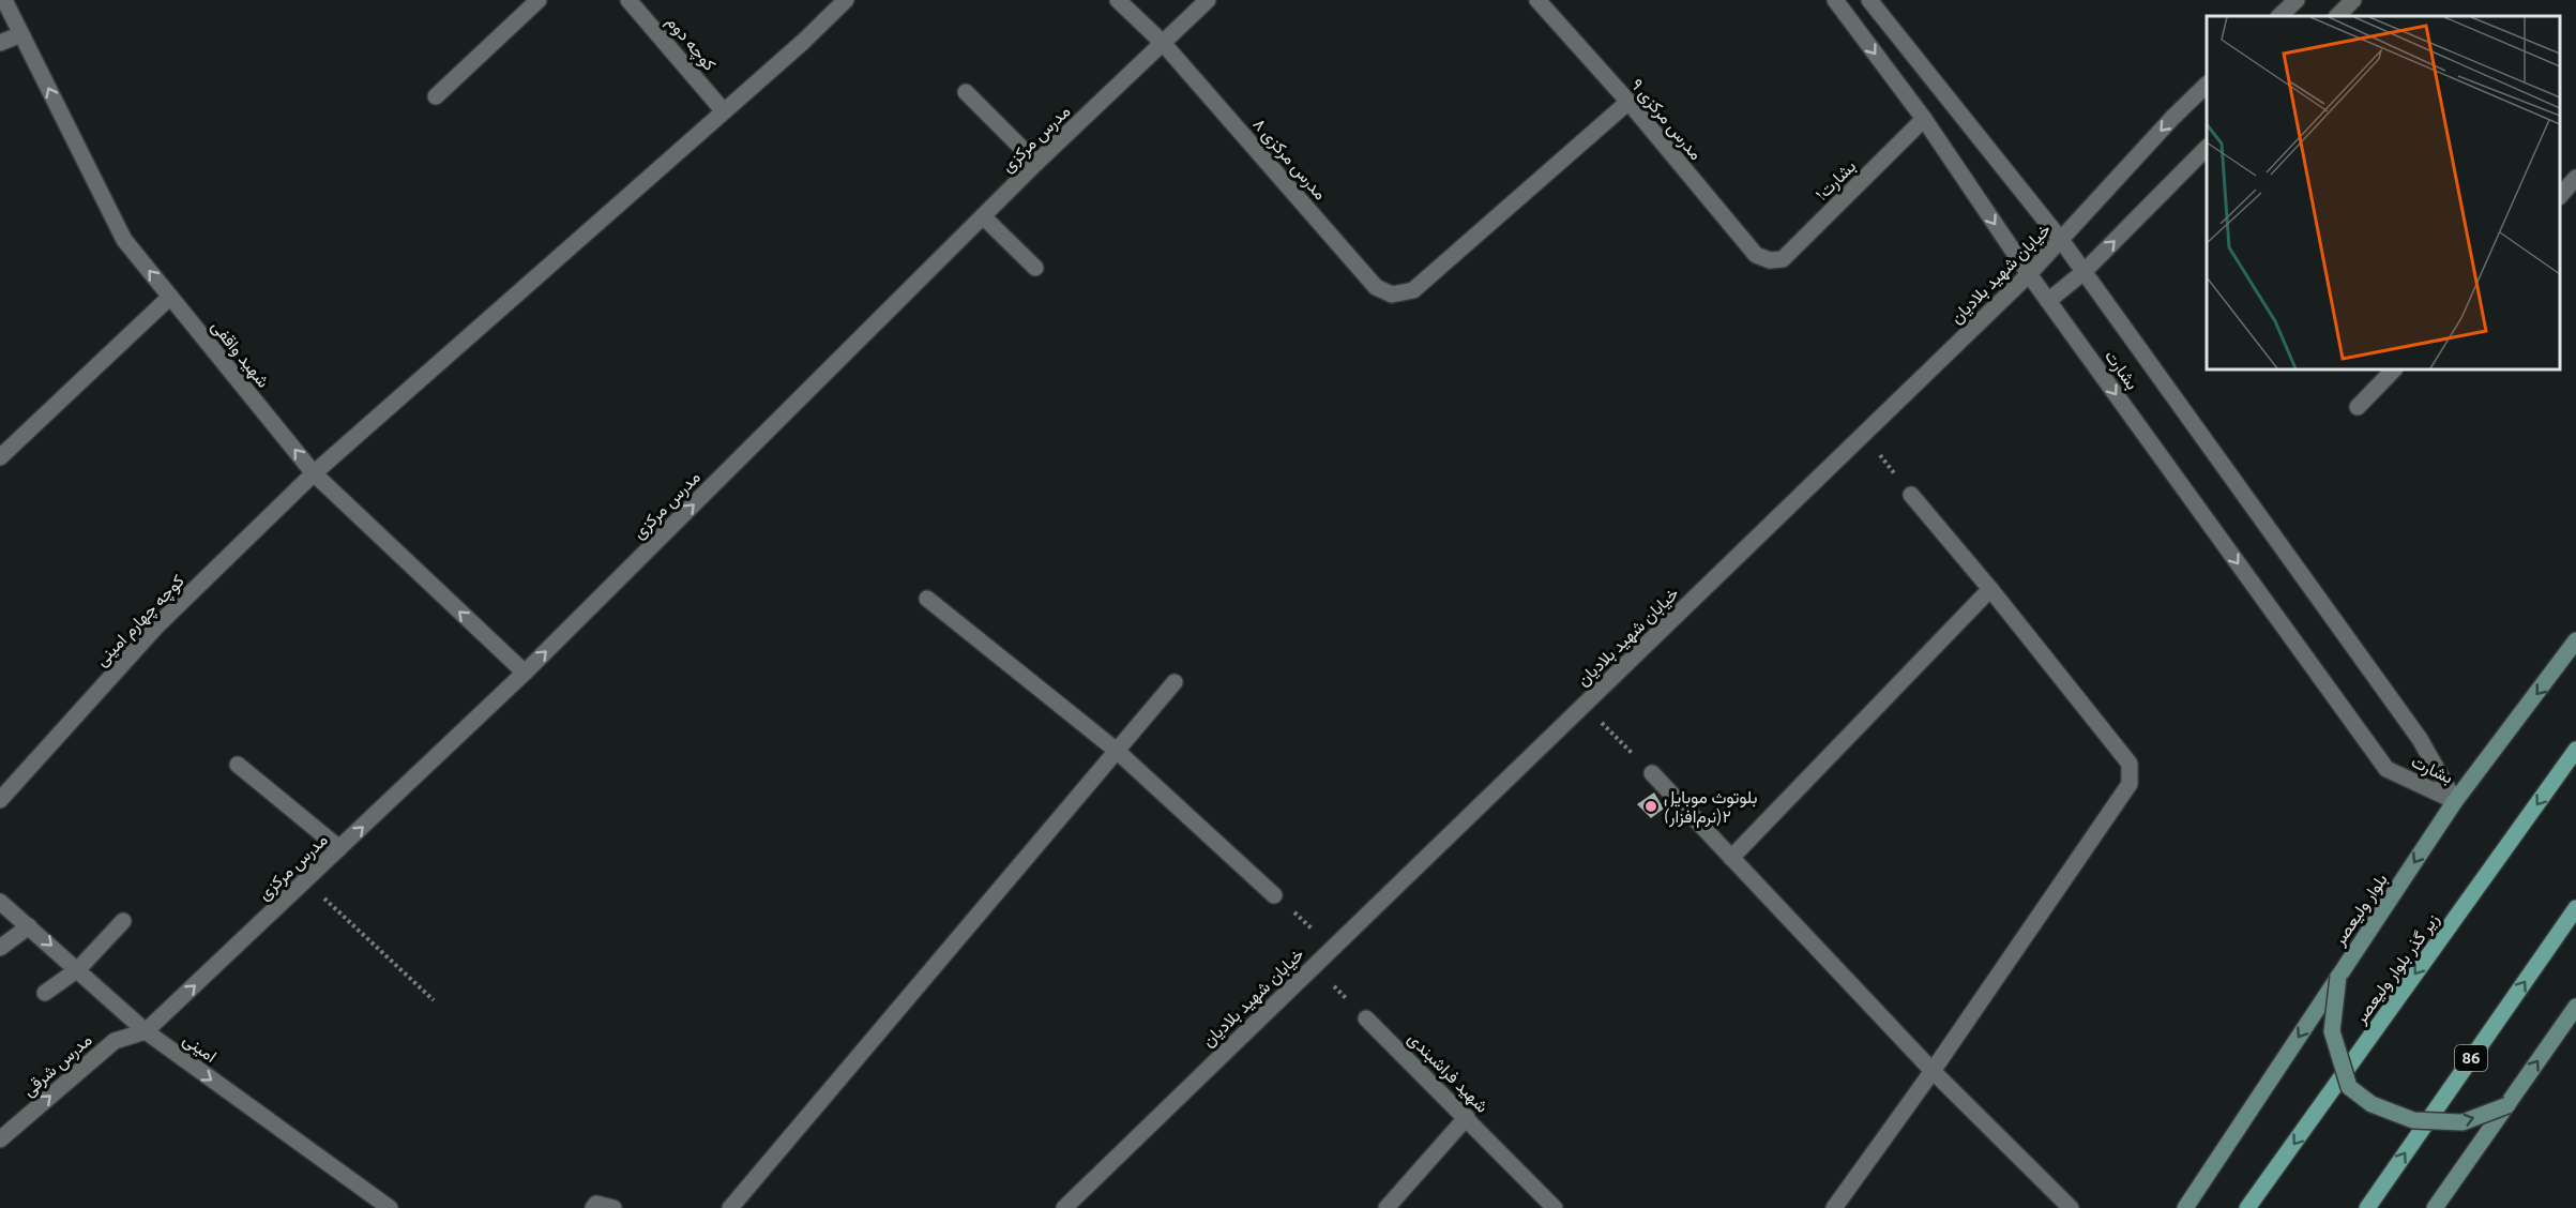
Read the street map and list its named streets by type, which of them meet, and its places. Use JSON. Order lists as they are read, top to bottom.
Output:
{
  "streets": {
    "main road": ["بلوار ولیعصر", "زیر گذر بلوار ولیعصر", "86"],
    "street": [
      "کوچه دوم",
      "مدرس مرکزی ۹",
      "مدرس مرکزی",
      "مدرس مرکزی ۸",
      "بشارت۱",
      "خیابان شهید بلادیان",
      "شهید واقفی",
      "بشارت",
      "کوچه چهارم امینی",
      "امینی",
      "مدرس شرقی",
      "شهید فراشبندی"
    ]
  },
  "crossings": [
    ["کوچه دوم", "کوچه چهارم امینی"],
    ["مدرس مرکزی ۹", "مدرس مرکزی ۸"],
    ["مدرس مرکزی ۹", "بشارت۱"],
    ["مدرس مرکزی", "مدرس مرکزی ۸"],
    ["مدرس مرکزی", "شهید واقفی"],
    ["مدرس مرکزی", "امینی"],
    ["مدرس مرکزی", "مدرس شرقی"],
    ["بشارت۱", "بشارت"],
    ["خیابان شهید بلادیان", "بشارت"],
    ["شهید واقفی", "کوچه چهارم امینی"],
    ["بشارت", "بلوار ولیعصر"],
    ["امینی", "مدرس شرقی"]
  ],
  "one_way": [
    "مدرس مرکزی",
    "شهید واقفی",
    "بلوار ولیعصر",
    "امینی"
  ],
  "places": ["بلوتوث موبایل (نرم‌افزار)۲"]
}
